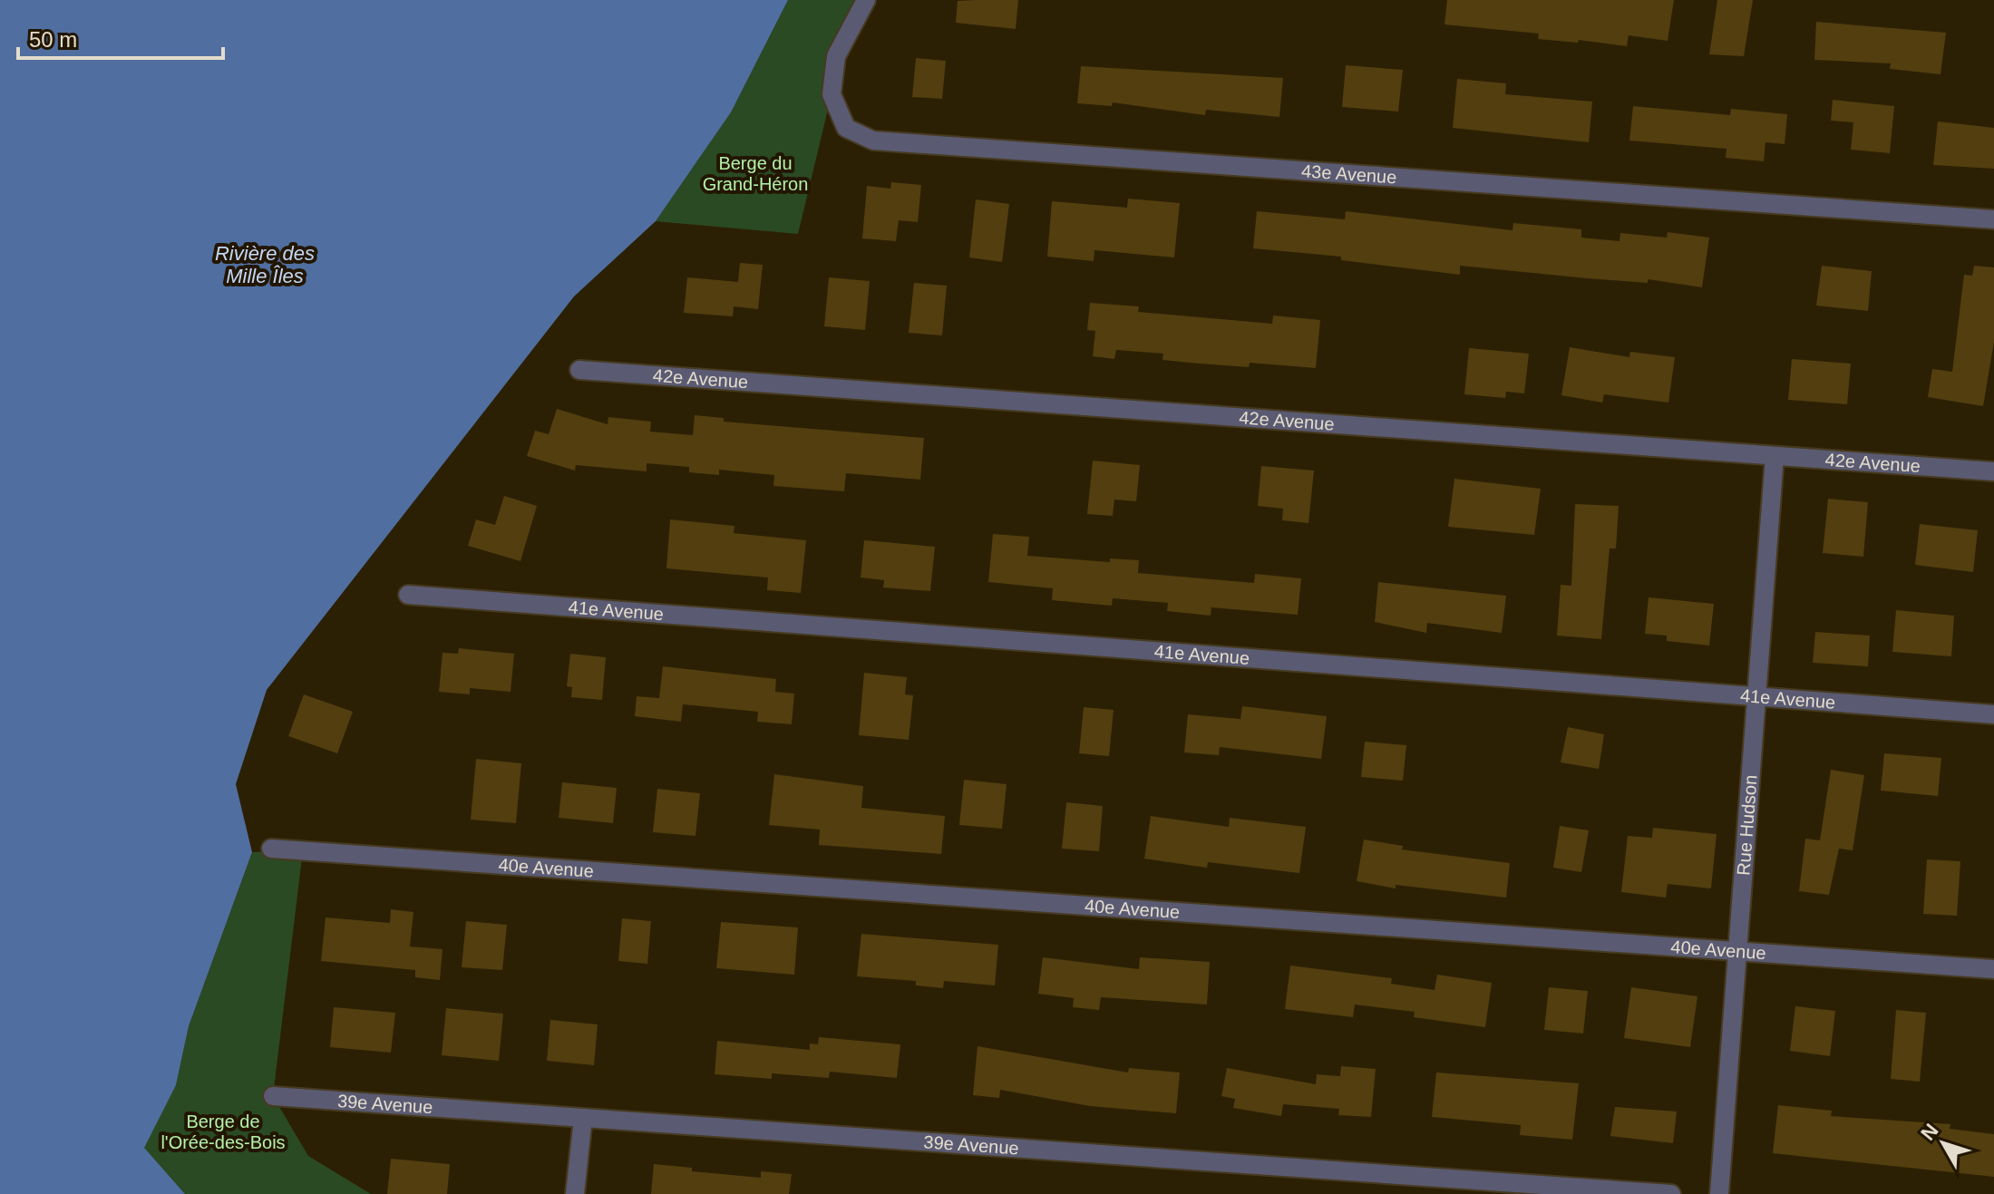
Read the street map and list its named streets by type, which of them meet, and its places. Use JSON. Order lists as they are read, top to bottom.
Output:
{
  "streets": {
    "street": [
      "43e Avenue",
      "42e Avenue",
      "41e Avenue",
      "Rue Hudson",
      "40e Avenue",
      "39e Avenue"
    ]
  },
  "crossings": [
    ["42e Avenue", "Rue Hudson"],
    ["41e Avenue", "Rue Hudson"],
    ["Rue Hudson", "40e Avenue"]
  ],
  "water": ["Rivière des Mille Îles"],
  "parks": ["Berge du Grand-Héron", "Berge de l'Orée-des-Bois"],
  "scale_bar": "50 m",
  "north": "top left"
}
